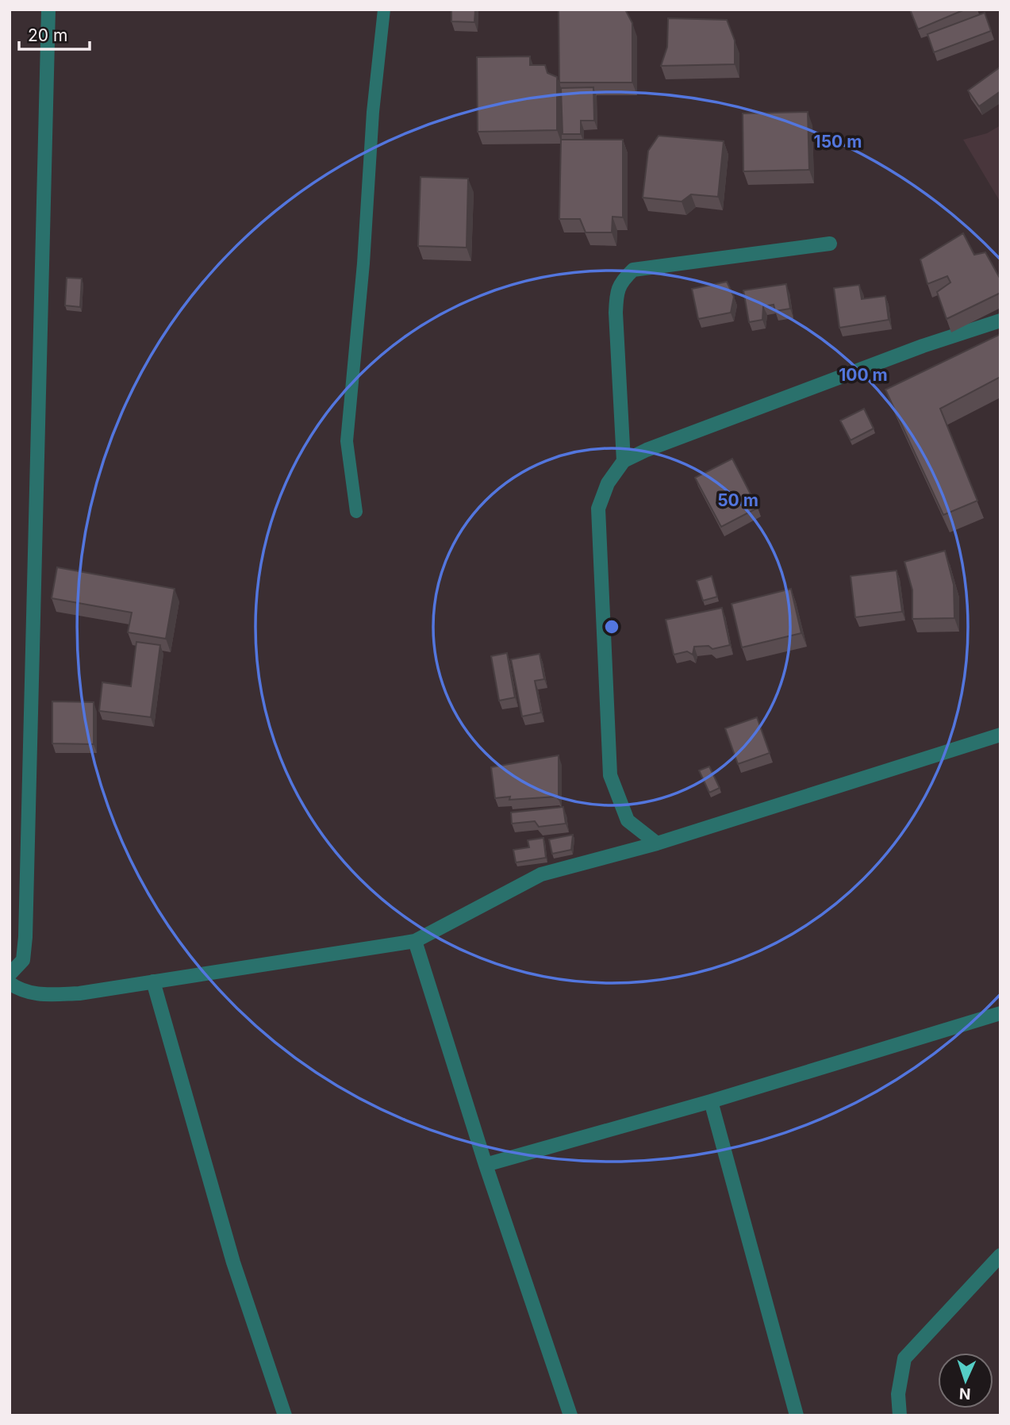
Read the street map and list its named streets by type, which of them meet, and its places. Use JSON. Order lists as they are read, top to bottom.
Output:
{
  "scale_bar": "20 m",
  "north": "bottom",
  "rings": ["150 m", "100 m", "50 m"]
}
